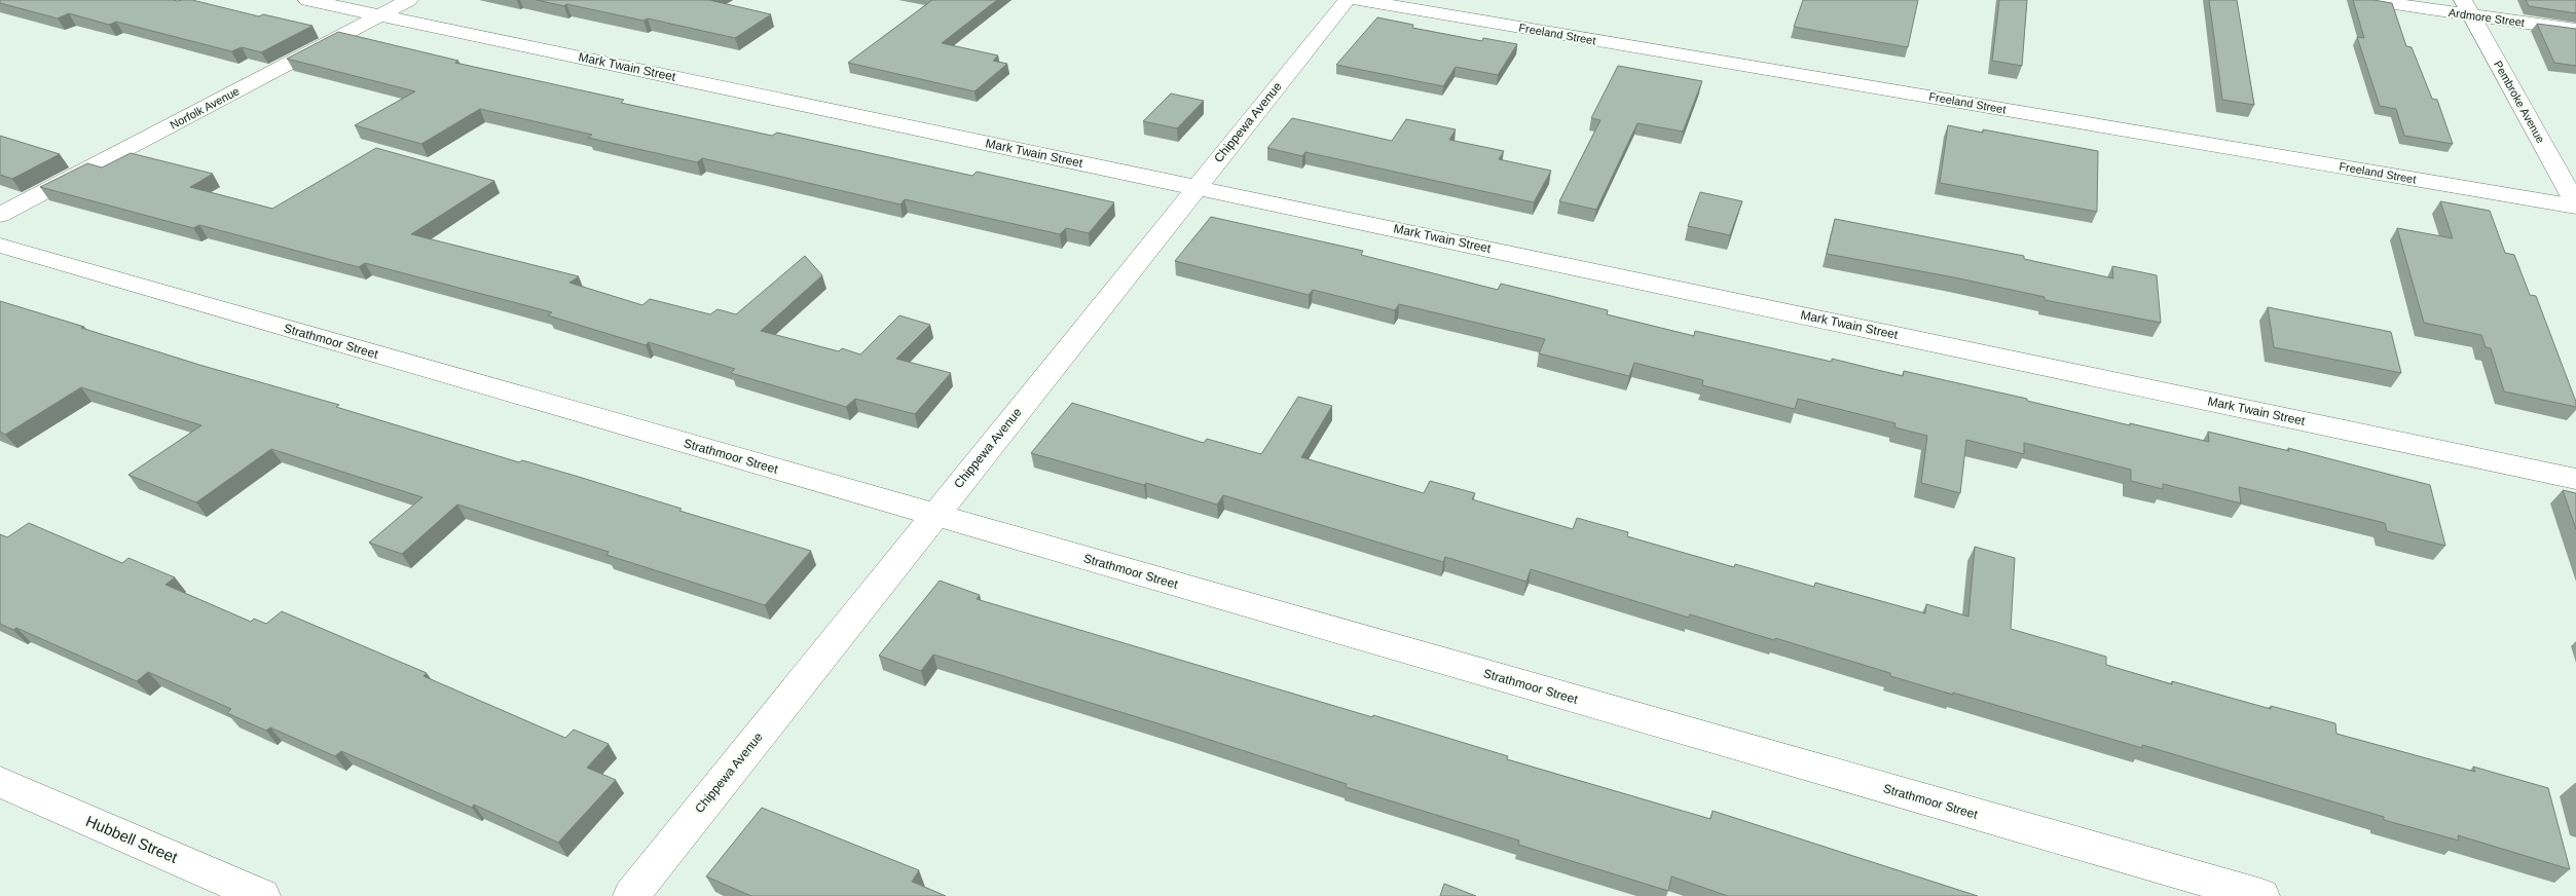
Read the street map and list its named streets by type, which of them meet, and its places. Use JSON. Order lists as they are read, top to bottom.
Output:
{
  "streets": {
    "street": [
      "Ardmore Street",
      "Freeland Street",
      "Mark Twain Street",
      "Pembroke Avenue",
      "Norfolk Avenue",
      "Chippewa Avenue",
      "Strathmoor Street",
      "Hubbell Street"
    ]
  },
  "crossings": [
    ["Ardmore Street", "Pembroke Avenue"],
    ["Freeland Street", "Pembroke Avenue"],
    ["Mark Twain Street", "Norfolk Avenue"],
    ["Mark Twain Street", "Chippewa Avenue"],
    ["Chippewa Avenue", "Strathmoor Street"]
  ]
}
